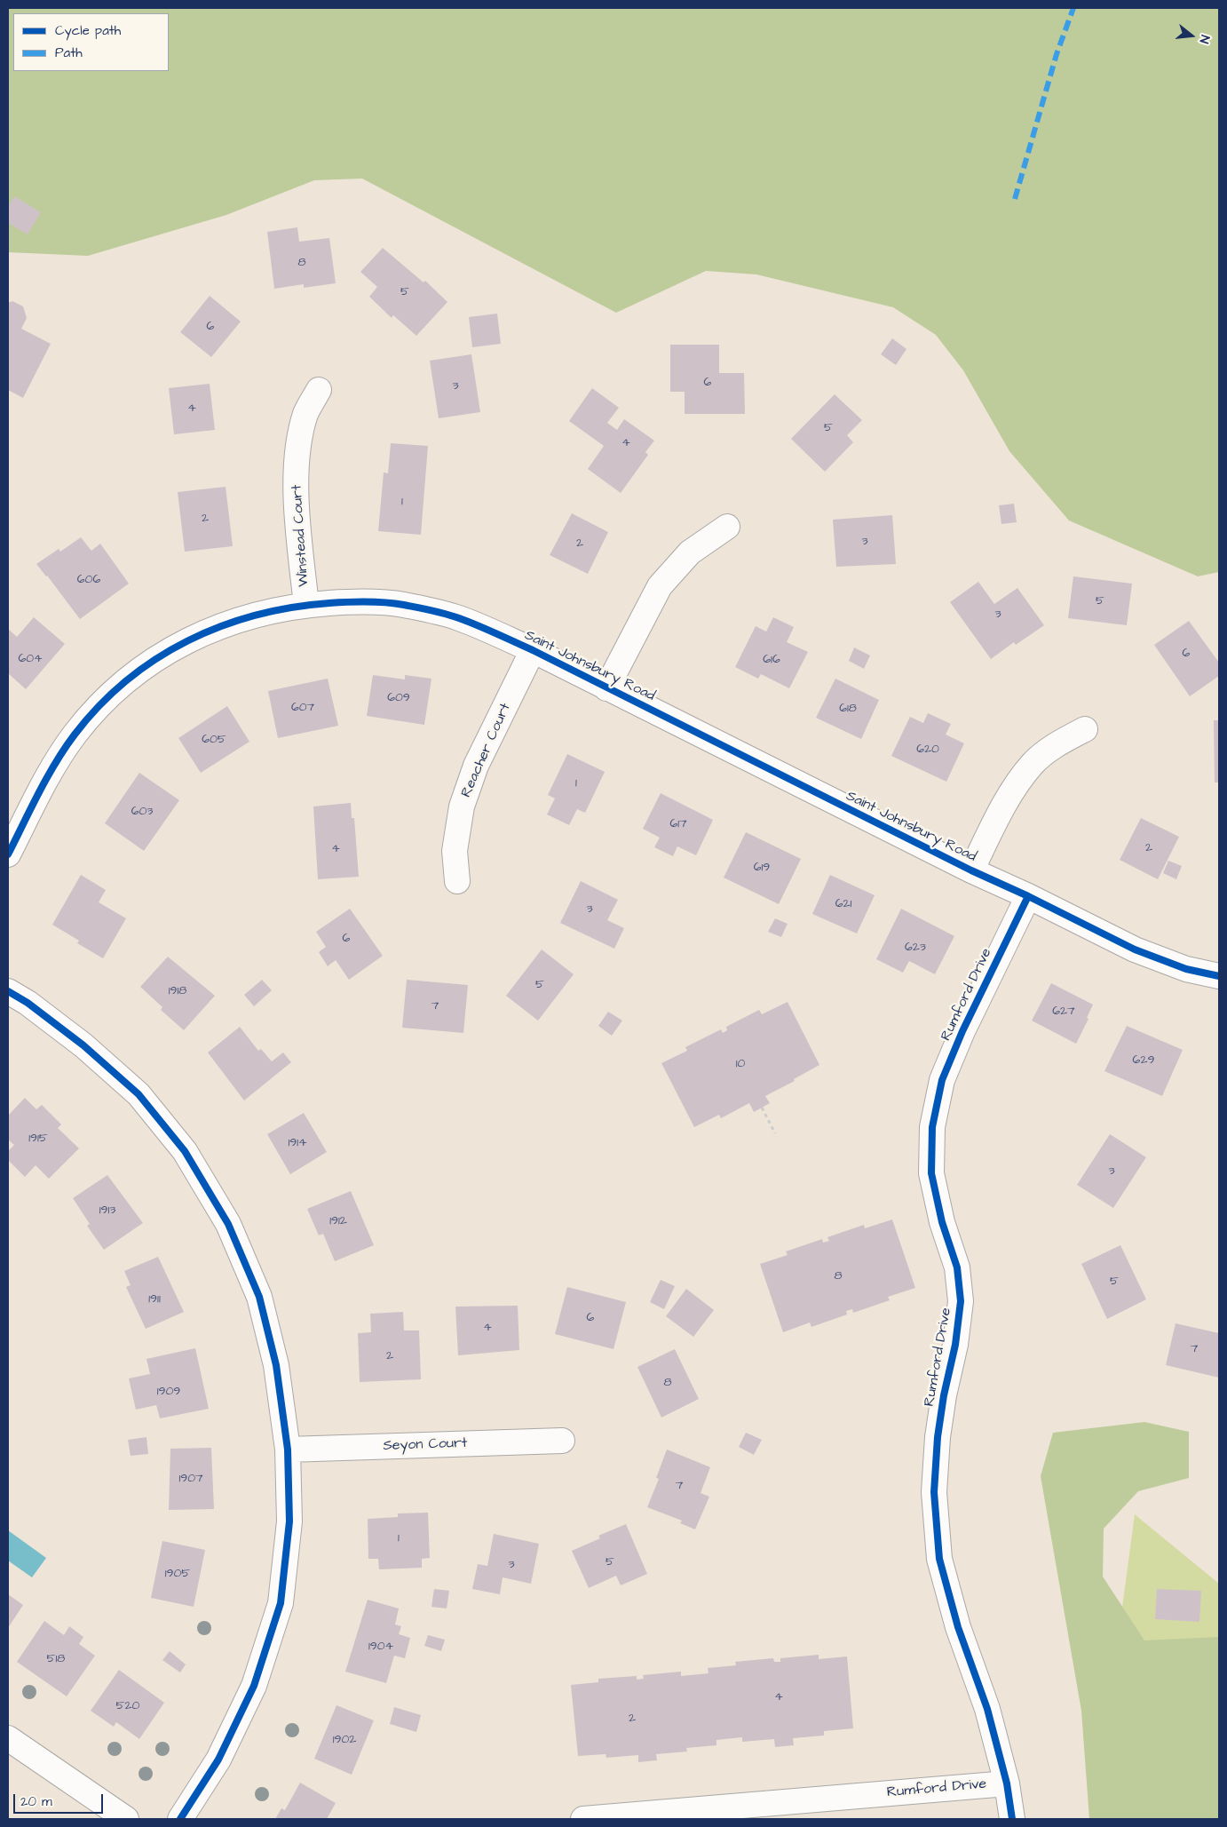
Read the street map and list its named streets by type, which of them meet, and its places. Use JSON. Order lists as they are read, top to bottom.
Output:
{
  "streets": {
    "street": [
      "Winstead Court",
      "Saint Johnsbury Road",
      "Reacher Court",
      "Rumford Drive",
      "Seyon Court"
    ]
  },
  "crossings": [
    ["Winstead Court", "Saint Johnsbury Road"],
    ["Saint Johnsbury Road", "Reacher Court"],
    ["Saint Johnsbury Road", "Rumford Drive"]
  ],
  "house_numbers": [
    "8",
    "5",
    "6",
    "6",
    "3",
    "4",
    "5",
    "4",
    "1",
    "2",
    "3",
    "2",
    "606",
    "5",
    "3",
    "6",
    "604",
    "616",
    "609",
    "607",
    "618",
    "605",
    "620",
    "1",
    "603",
    "617",
    "2",
    "4",
    "619",
    "621",
    "3",
    "6",
    "623",
    "5",
    "1918",
    "7",
    "627",
    "629",
    "10",
    "1915",
    "1914",
    "3",
    "1913",
    "1912",
    "8",
    "5",
    "1911",
    "6",
    "4",
    "7",
    "2",
    "8",
    "1909",
    "1907",
    "7",
    "1",
    "5",
    "3",
    "1905",
    "1904",
    "518",
    "4",
    "520",
    "2",
    "1902"
  ],
  "legend": ["Cycle path", "Path"],
  "scale_bar": "20 m",
  "north": "right"
}
